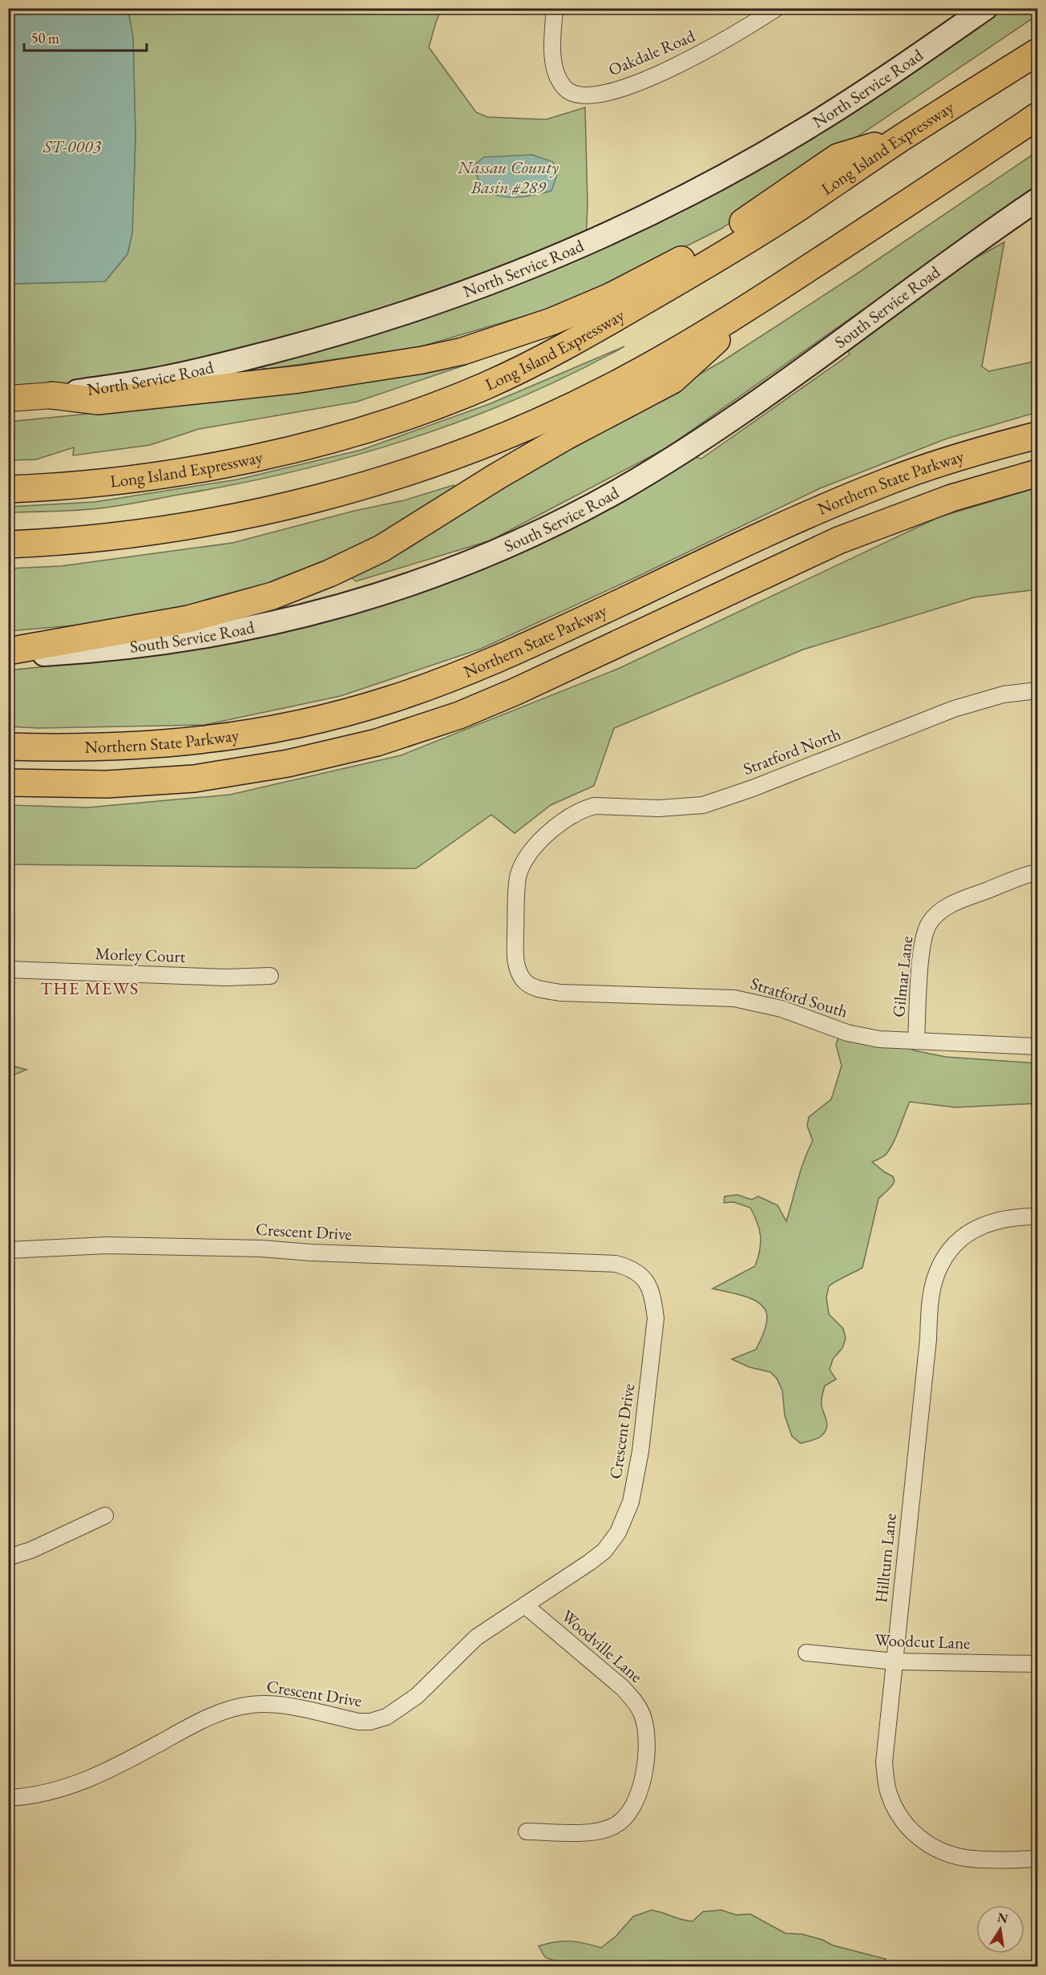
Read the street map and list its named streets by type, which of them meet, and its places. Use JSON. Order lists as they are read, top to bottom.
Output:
{
  "streets": {
    "highway": ["Long Island Expressway", "Northern State Parkway"],
    "main road": ["North Service Road", "South Service Road"],
    "street": [
      "Oakdale Road",
      "Stratford North",
      "Morley Court",
      "Gilmar Lane",
      "Stratford South",
      "Crescent Drive",
      "Hillturn Lane",
      "Woodcut Lane",
      "Woodville Lane"
    ]
  },
  "crossings": [
    ["Stratford North", "Stratford South"],
    ["Gilmar Lane", "Stratford South"],
    ["Crescent Drive", "Woodville Lane"],
    ["Hillturn Lane", "Woodcut Lane"]
  ],
  "districts": ["THE MEWS"],
  "water": ["ST-0003", "Nassau County Basin #289"],
  "scale_bar": "50 m",
  "north": "top"
}
